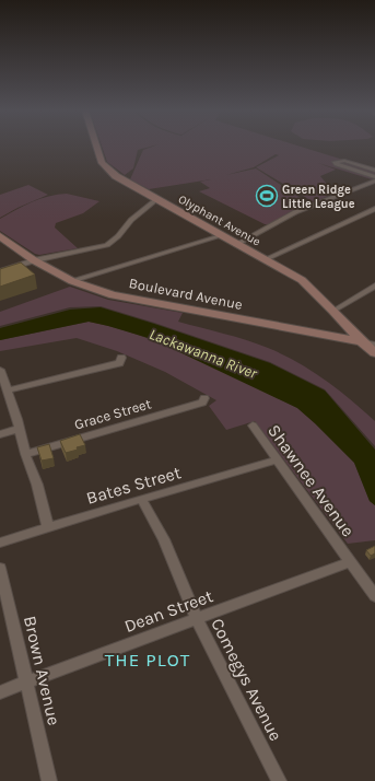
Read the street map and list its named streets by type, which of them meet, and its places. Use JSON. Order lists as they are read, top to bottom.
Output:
{
  "streets": {
    "street": [
      "Olyphant Avenue",
      "Boulevard Avenue",
      "Grace Street",
      "Shawnee Avenue",
      "Bates Street",
      "Dean Street",
      "Brown Avenue",
      "Comegys Avenue"
    ]
  },
  "crossings": [
    ["Olyphant Avenue", "Boulevard Avenue"],
    ["Shawnee Avenue", "Bates Street"],
    ["Shawnee Avenue", "Dean Street"],
    ["Bates Street", "Comegys Avenue"],
    ["Dean Street", "Brown Avenue"],
    ["Dean Street", "Comegys Avenue"]
  ],
  "districts": ["THE PLOT"],
  "water": ["Lackawanna River"],
  "places": {
    "sports": ["Green Ridge Little League"]
  }
}
